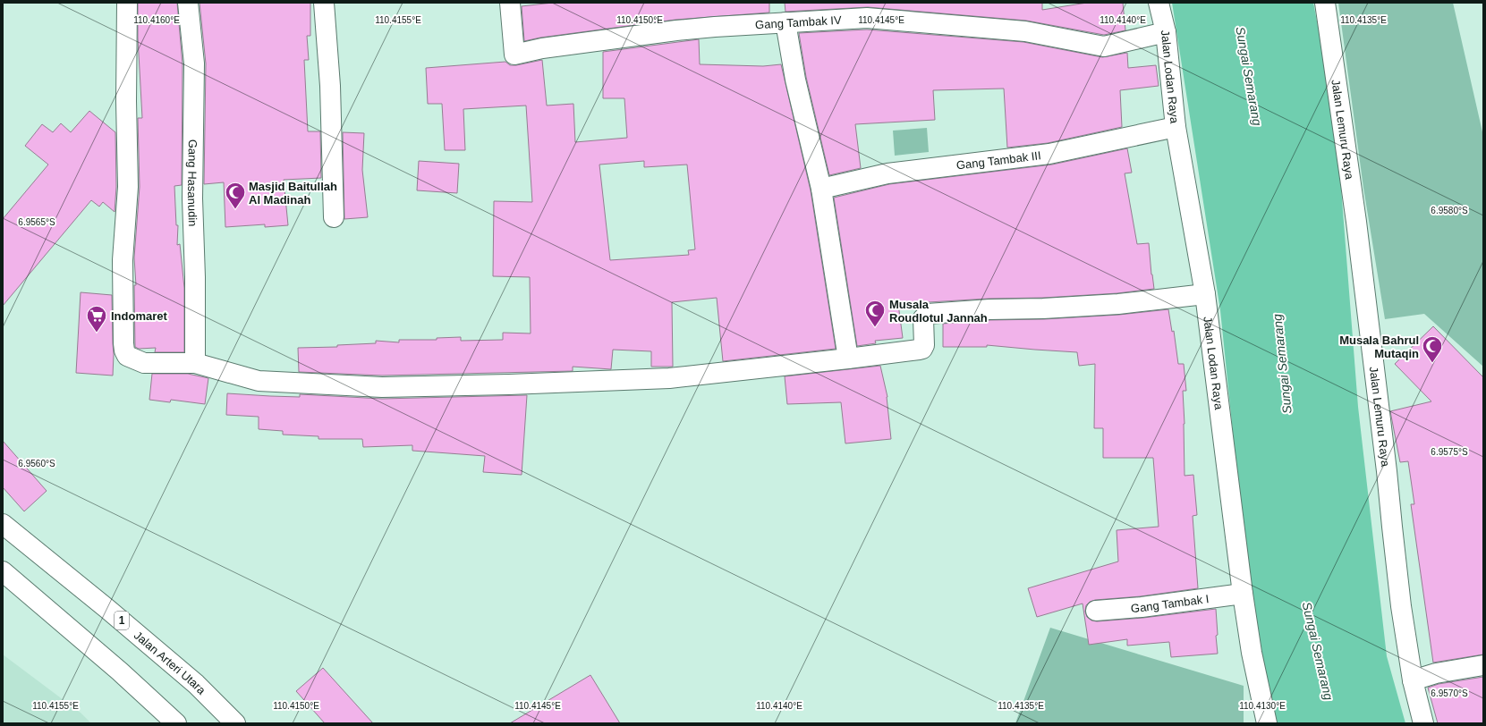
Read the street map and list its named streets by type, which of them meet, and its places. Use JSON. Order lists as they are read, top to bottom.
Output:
{
  "streets": {
    "main road": [
      "Gang Tambak IV",
      "Jalan Lodan Raya",
      "Jalan Lemuru Raya",
      "Gang Tambak III",
      "Gang Hasanudin",
      "Gang Tambak I",
      "1",
      "Jalan Arteri Utara"
    ]
  },
  "crossings": [
    ["Gang Tambak IV", "Jalan Lodan Raya"],
    ["Jalan Lodan Raya", "Gang Tambak III"],
    ["Jalan Lodan Raya", "Gang Tambak I"]
  ],
  "water": ["Sungai Semarang"],
  "places": {
    "mosque": ["Masjid Baitullah Al Madinah", "Musala Roudlotul Jannah", "Musala Bahrul Mutaqin"],
    "supermarket": ["Indomaret"]
  },
  "coordinates": [
    "110.4160°E",
    "110.4155°E",
    "110.4150°E",
    "110.4145°E",
    "110.4140°E",
    "110.4135°E",
    "6.9580°S",
    "6.9565°S",
    "6.9575°S",
    "6.9560°S",
    "6.9570°S",
    "110.4130°E"
  ]
}
